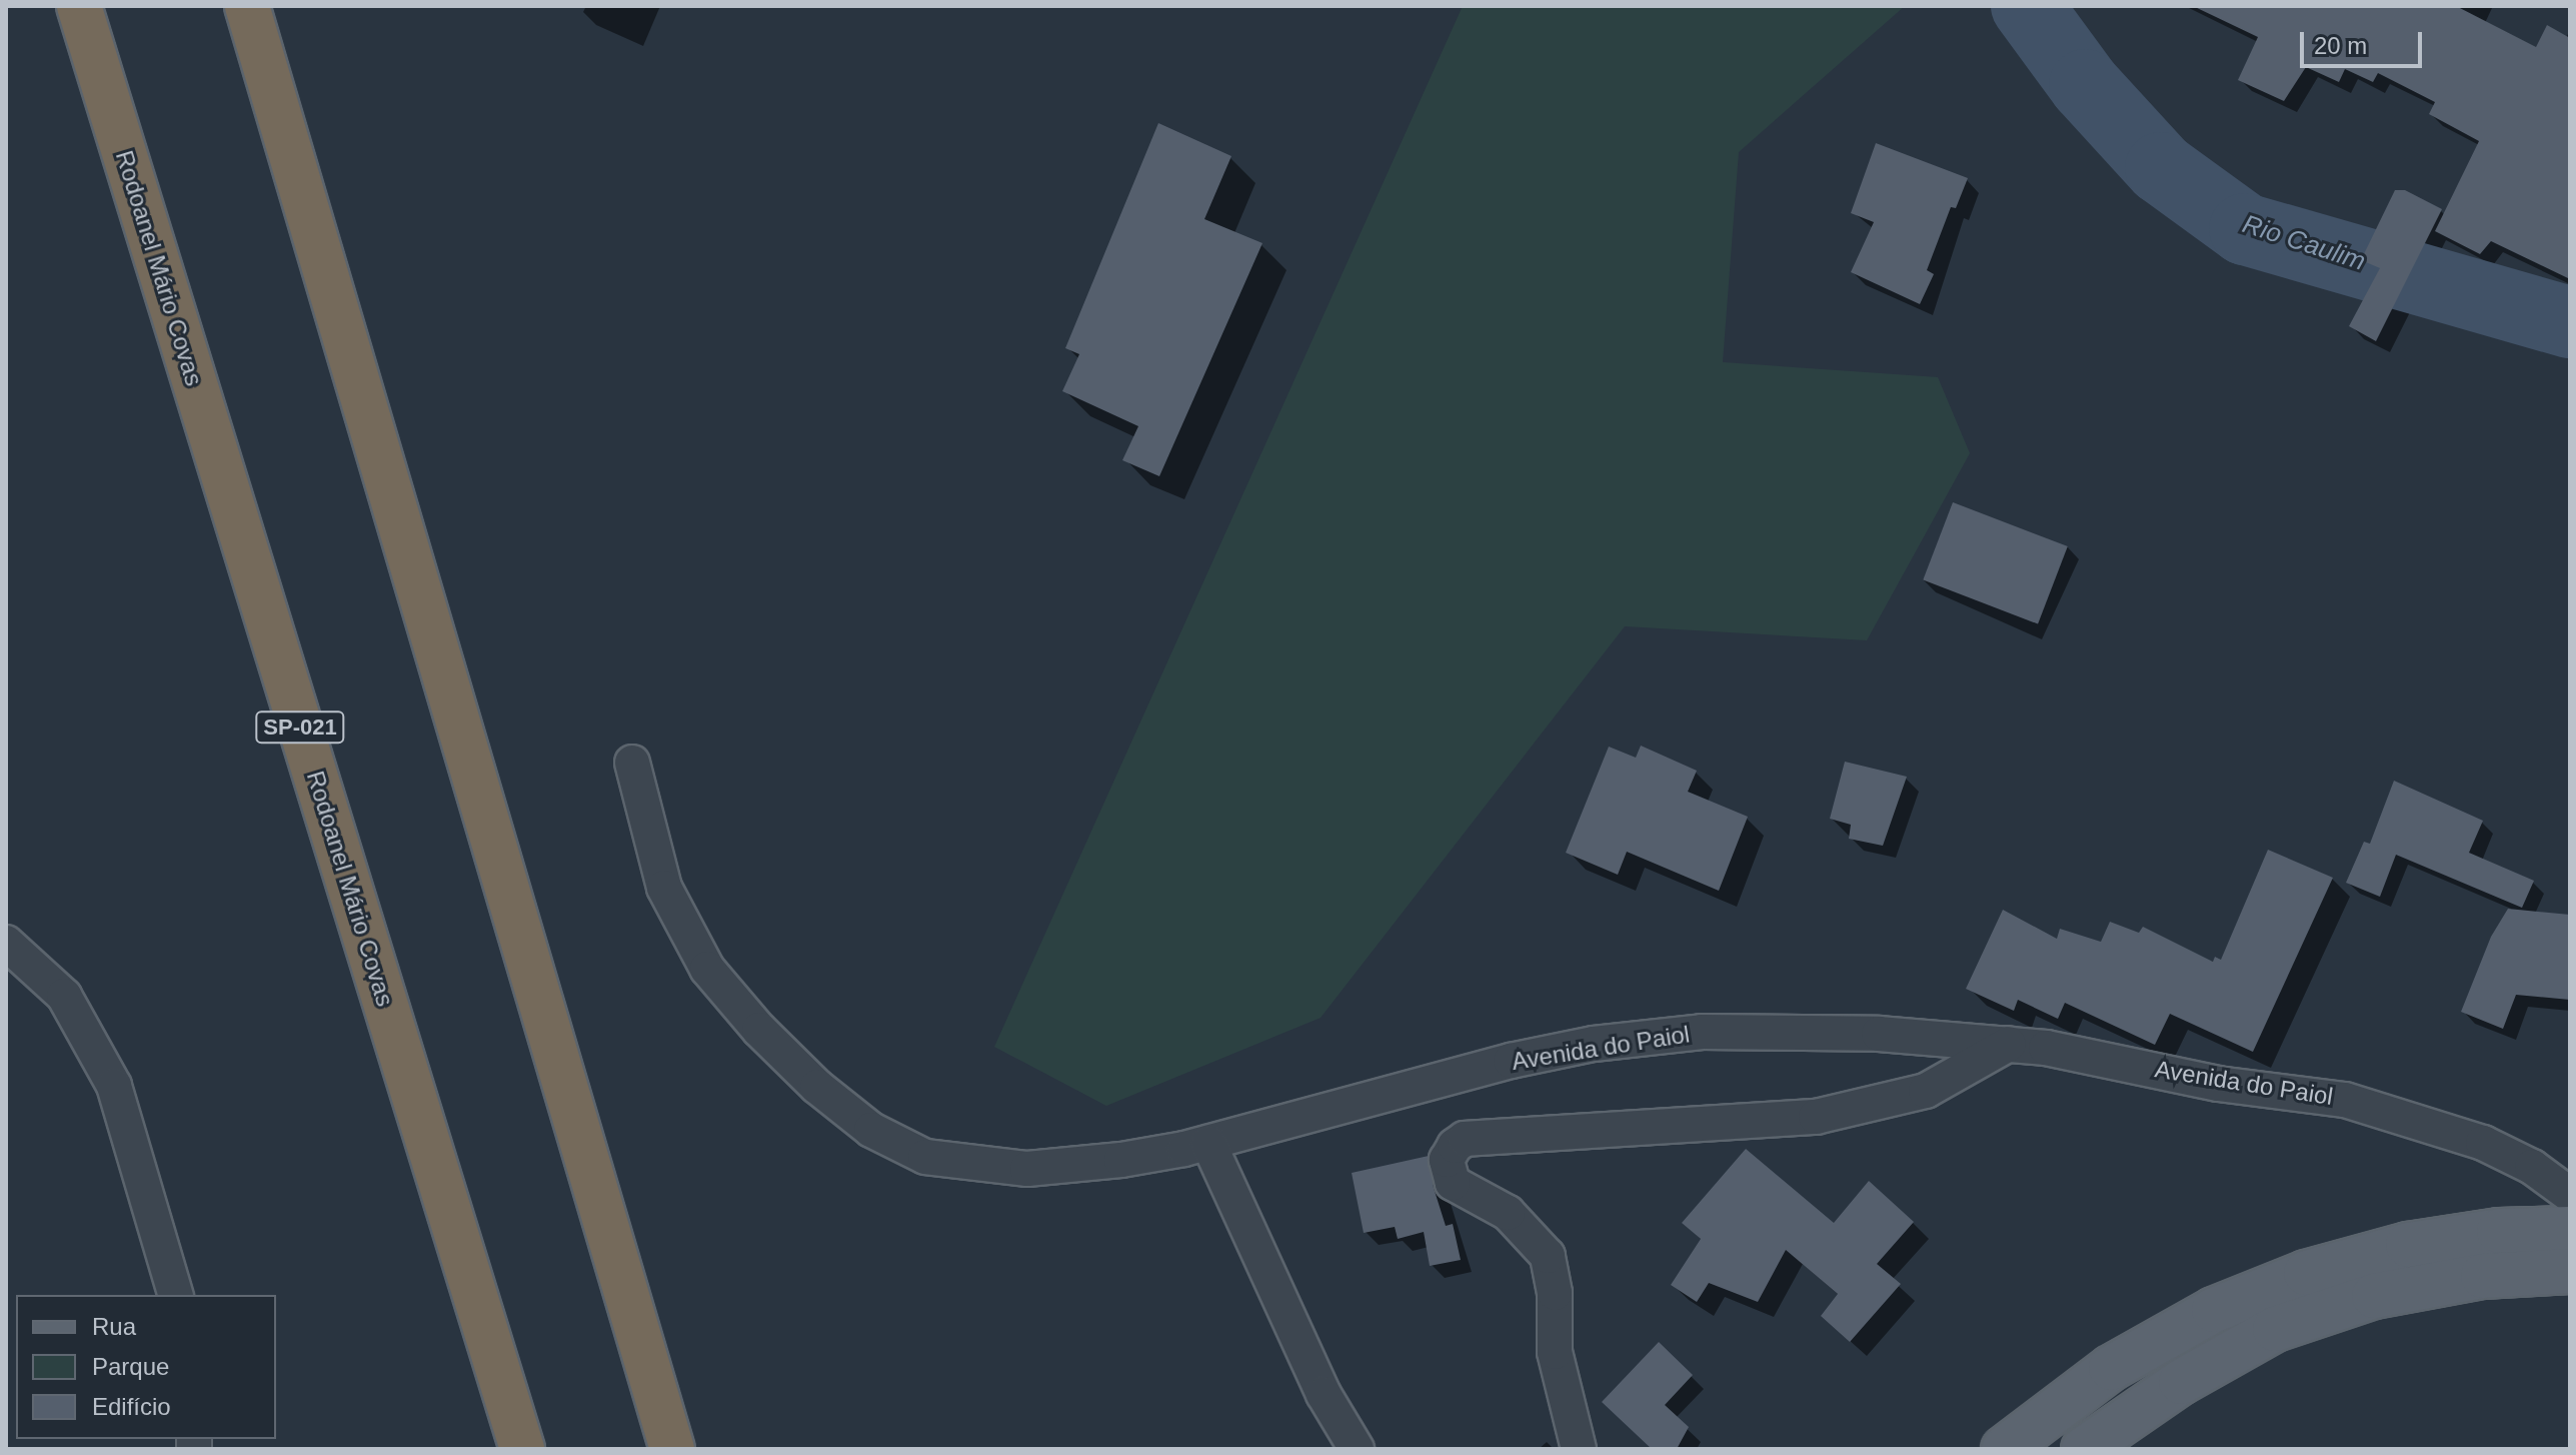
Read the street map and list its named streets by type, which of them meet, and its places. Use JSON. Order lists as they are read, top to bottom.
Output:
{
  "streets": {
    "highway": ["Rodoanel Mário Covas", "SP-021"],
    "street": ["Avenida do Paiol"]
  },
  "water": ["Rio Caulim"],
  "legend": ["Rua", "Parque", "Edifício"],
  "scale_bar": "20 m"
}
